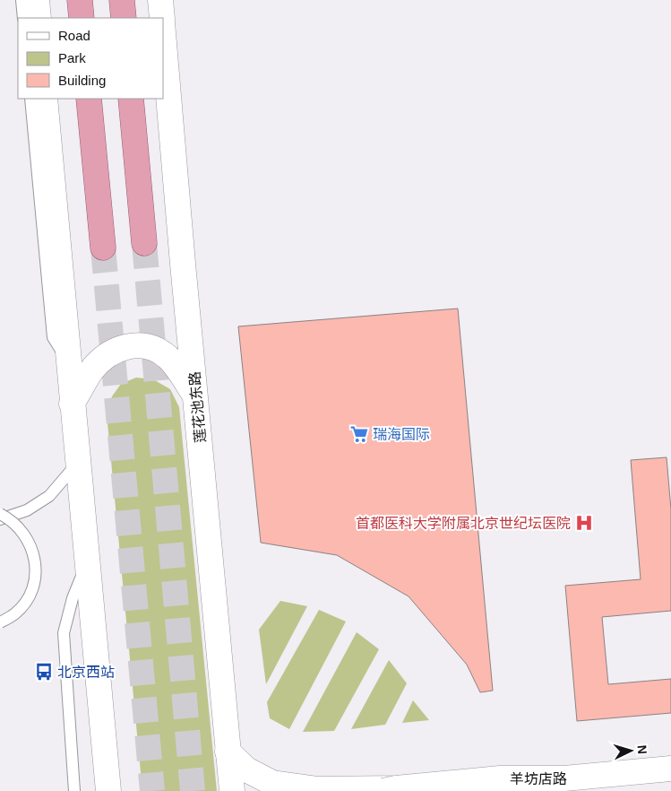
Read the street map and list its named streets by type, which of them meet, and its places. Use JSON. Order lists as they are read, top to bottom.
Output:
{
  "streets": {
    "street": ["莲花池东路", "羊坊店路"]
  },
  "crossings": [
    ["莲花池东路", "羊坊店路"]
  ],
  "places": {
    "supermarket": ["瑞海国际"],
    "hospital": ["首都医科大学附属北京世纪坛医院"],
    "bus stop": ["北京西站"]
  },
  "legend": ["Road", "Park", "Building"],
  "north": "right"
}
